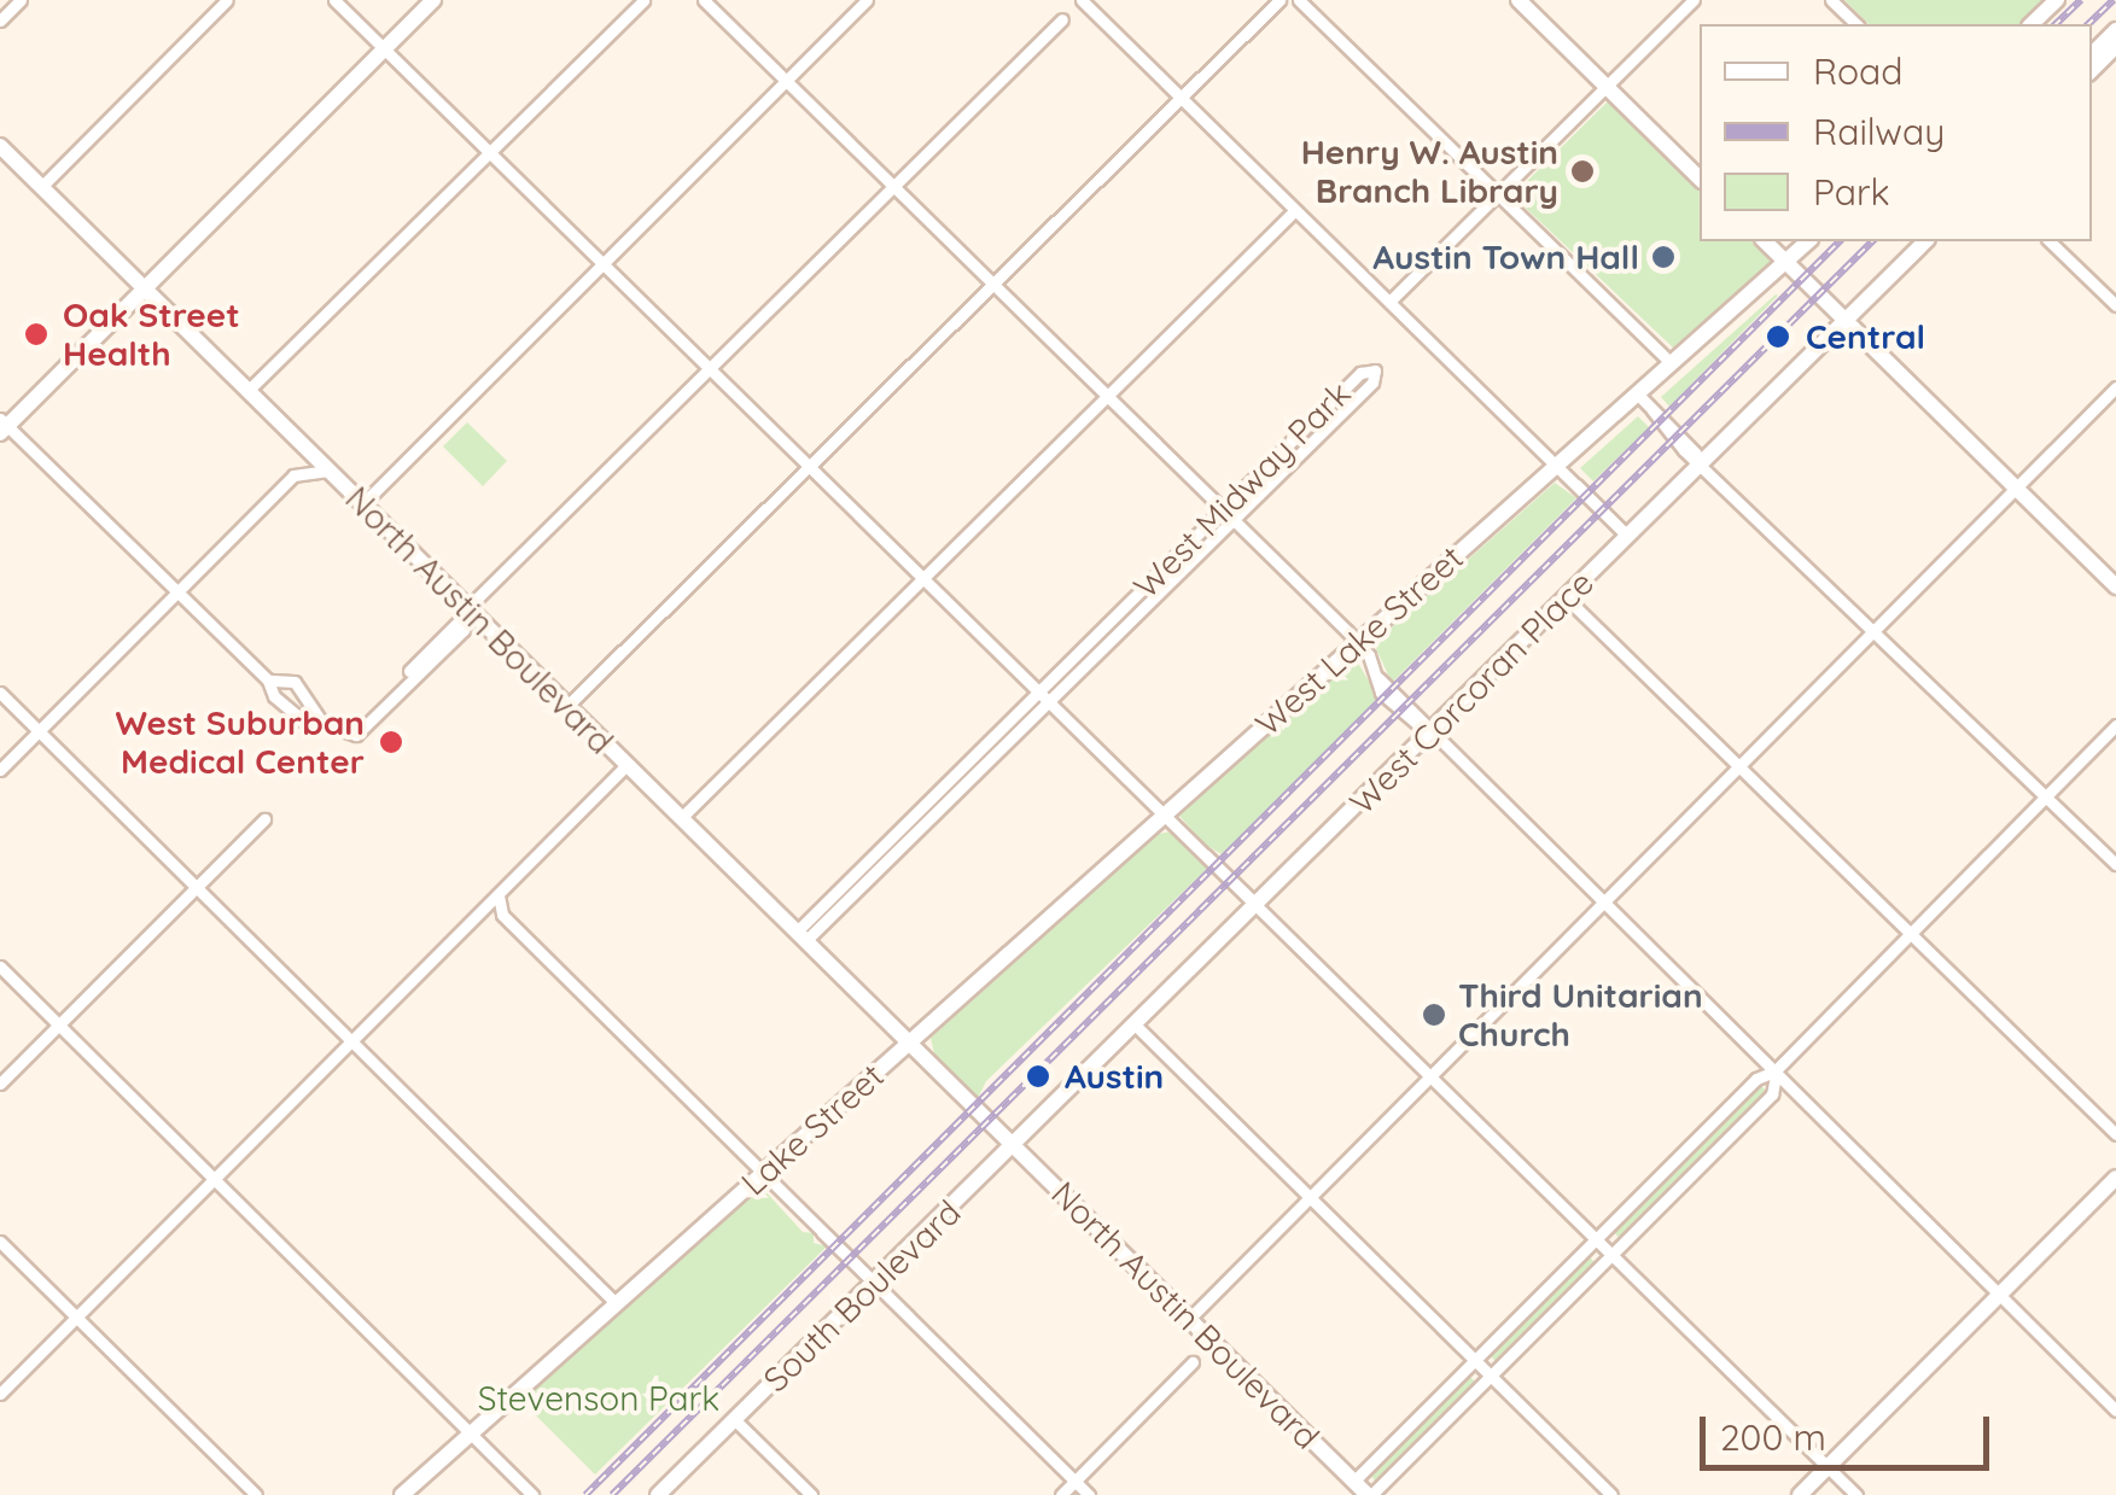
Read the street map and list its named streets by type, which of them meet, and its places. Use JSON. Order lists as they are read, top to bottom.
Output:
{
  "streets": {
    "street": [
      "West Midway Park",
      "North Austin Boulevard",
      "West Lake Street",
      "West Corcoran Place",
      "Lake Street",
      "South Boulevard"
    ]
  },
  "crossings": [
    ["West Midway Park", "North Austin Boulevard"],
    ["North Austin Boulevard", "West Lake Street"],
    ["North Austin Boulevard", "West Corcoran Place"],
    ["North Austin Boulevard", "Lake Street"],
    ["North Austin Boulevard", "South Boulevard"],
    ["West Lake Street", "Lake Street"],
    ["West Corcoran Place", "South Boulevard"]
  ],
  "parks": ["Stevenson Park"],
  "places": [
    "Henry W. Austin Branch Library",
    "Austin Town Hall",
    "Oak Street Health",
    "Central",
    "West Suburban Medical Center",
    "Third Unitarian Church",
    "Austin"
  ],
  "legend": ["Road", "Railway", "Park"],
  "scale_bar": "200 m"
}
